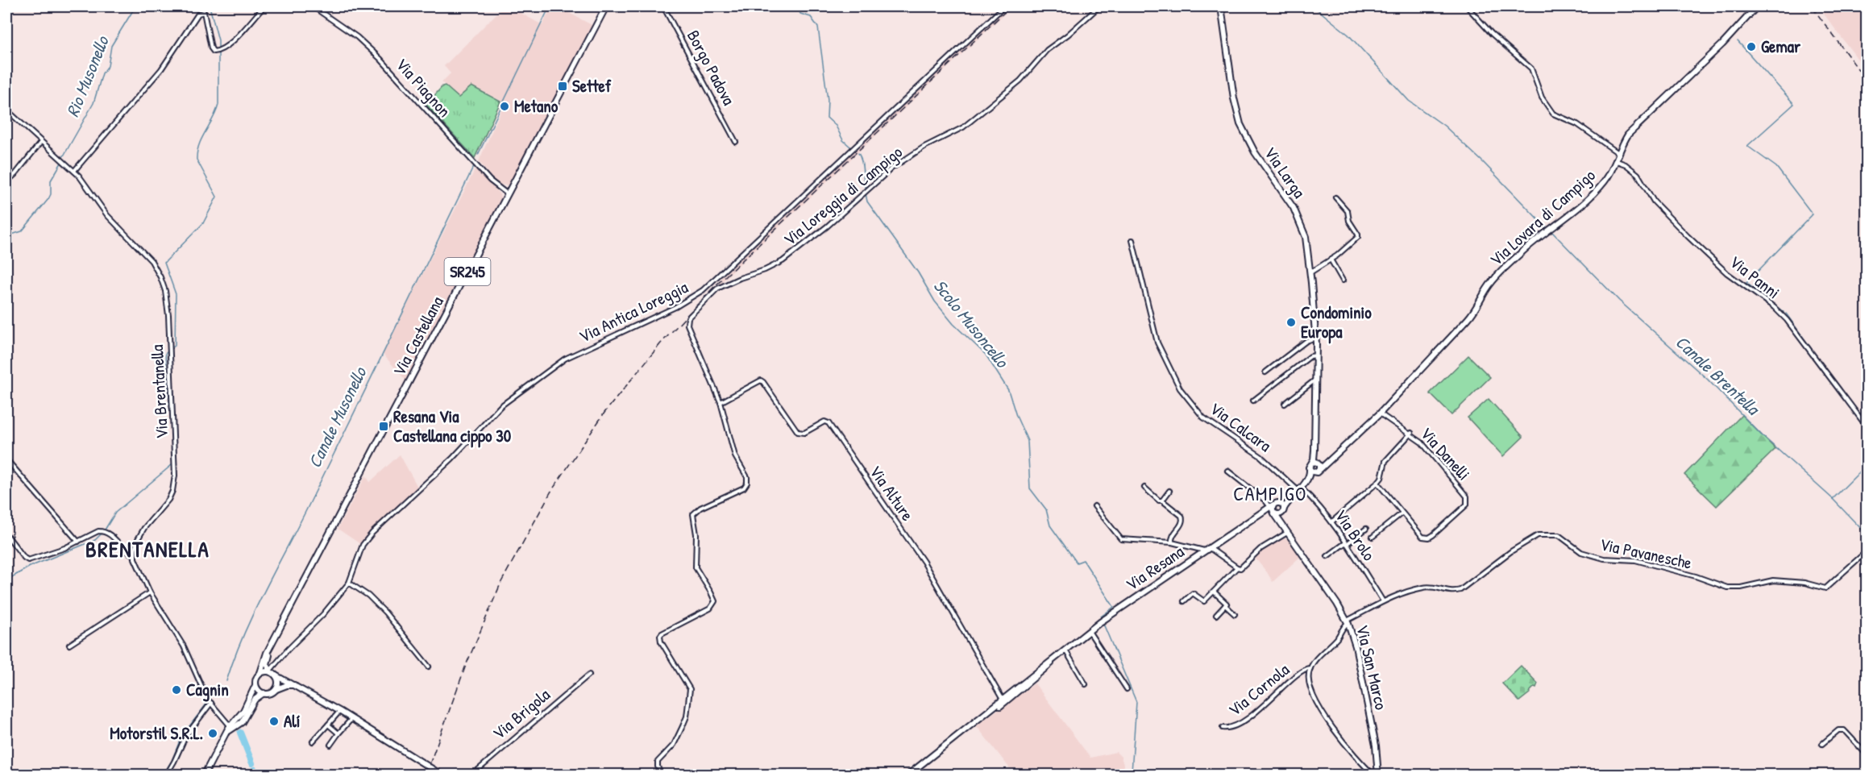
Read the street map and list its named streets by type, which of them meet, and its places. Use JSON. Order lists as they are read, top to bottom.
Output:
{
  "streets": {
    "street": [
      "Borgo Padova",
      "Via Piagnon",
      "Via Larga",
      "Via Loreggia di Campigo",
      "Via Lovara di Campigo",
      "SR245",
      "Via Panni",
      "Via Antica Loreggia",
      "Via Castellana",
      "Via Brentanella",
      "Via Calcara",
      "Via Danelli",
      "Via Alture",
      "Via Brolo",
      "Via Pavanesche",
      "Via Resana",
      "Via San Marco",
      "Via Cornola",
      "Via Brigola"
    ]
  },
  "crossings": [
    ["Via Piagnon", "Via Castellana"],
    ["Via Larga", "Via Lovara di Campigo"],
    ["Via Loreggia di Campigo", "Via Alture"],
    ["Via Lovara di Campigo", "Via Panni"],
    ["Via Lovara di Campigo", "Via Calcara"],
    ["Via Lovara di Campigo", "Via Danelli"],
    ["Via Lovara di Campigo", "Via Brolo"],
    ["Via Lovara di Campigo", "Via Resana"],
    ["Via Lovara di Campigo", "Via San Marco"],
    ["SR245", "Via Antica Loreggia"],
    ["SR245", "Via Castellana"],
    ["Via Antica Loreggia", "Via Castellana"],
    ["Via Calcara", "Via Brolo"],
    ["Via Alture", "Via Resana"],
    ["Via Brolo", "Via Pavanesche"],
    ["Via Pavanesche", "Via San Marco"],
    ["Via Pavanesche", "Via Cornola"],
    ["Via Resana", "Via San Marco"],
    ["Via San Marco", "Via Cornola"]
  ],
  "districts": ["CAMPIGO", "BRENTANELLA"],
  "water": [
    "Rio Musonello",
    "Scolo Musoncello",
    "Canale Brentella",
    "Canale Musonello"
  ],
  "places": {
    "other": [
      "Gemar",
      "Metano",
      "Condominio Europa",
      "Cagnin",
      "Alí",
      "Motorstil S.R.L."
    ],
    "transit": ["Settef", "Resana Via Castellana cippo 30"]
  }
}
